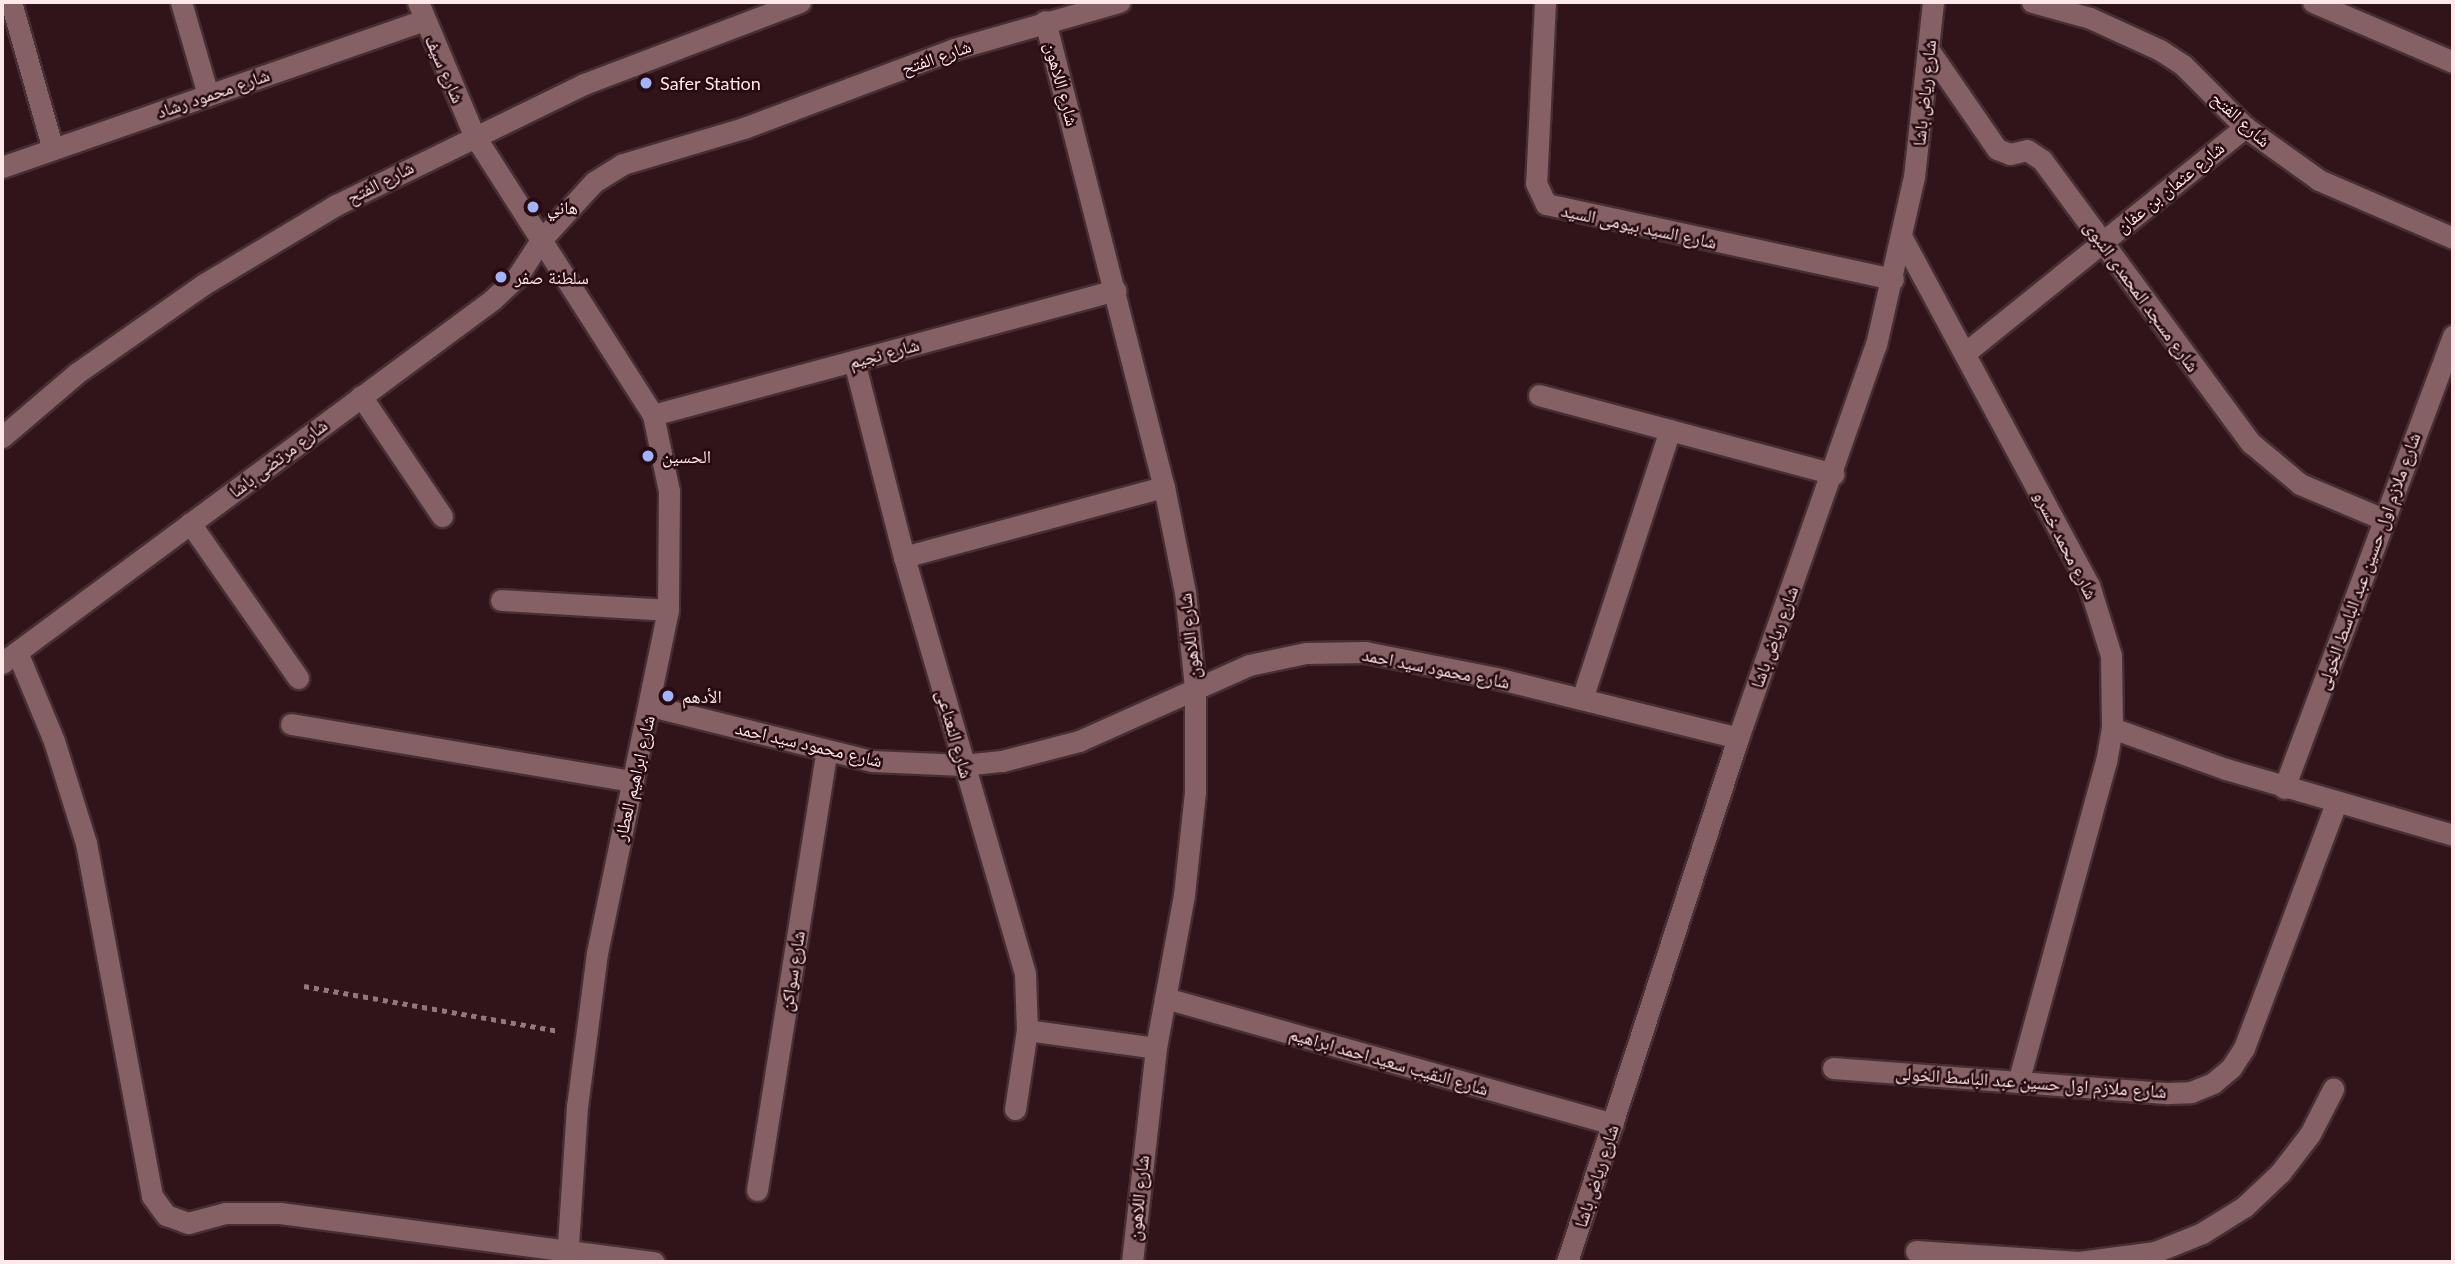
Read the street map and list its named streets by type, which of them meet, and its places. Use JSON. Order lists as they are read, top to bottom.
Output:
{
  "streets": {
    "street": [
      "شارع الفتح",
      "شارع سيف",
      "شارع اللاهون",
      "شارع محمود رشاد",
      "شارع رياض باشا",
      "شارع عثمان بن عفان",
      "شارع السيد بيومى السيد",
      "شارع مسجد المحمدى النبوى",
      "شارع نجيم",
      "شارع مرتضى باشا",
      "شارع محمد خسرو",
      "شارع ملازم اول حسين عبد الباسط الخولى",
      "شارع محمود سيد احمد",
      "شارع النعناعى",
      "شارع ابراهيم العطار",
      "شارع سواكن",
      "شارع النقيب سعيد احمد ابراهيم"
    ]
  },
  "crossings": [
    ["شارع الفتح", "شارع سيف"],
    ["شارع الفتح", "شارع اللاهون"],
    ["شارع الفتح", "شارع عثمان بن عفان"],
    ["شارع الفتح", "شارع مرتضى باشا"],
    ["شارع الفتح", "شارع ابراهيم العطار"],
    ["شارع سيف", "شارع محمود رشاد"],
    ["شارع سيف", "شارع ابراهيم العطار"],
    ["شارع اللاهون", "شارع نجيم"],
    ["شارع اللاهون", "شارع محمود سيد احمد"],
    ["شارع اللاهون", "شارع النقيب سعيد احمد ابراهيم"],
    ["شارع رياض باشا", "شارع السيد بيومى السيد"],
    ["شارع رياض باشا", "شارع مسجد المحمدى النبوى"],
    ["شارع رياض باشا", "شارع محمد خسرو"],
    ["شارع رياض باشا", "شارع محمود سيد احمد"],
    ["شارع رياض باشا", "شارع النقيب سعيد احمد ابراهيم"],
    ["شارع عثمان بن عفان", "شارع مسجد المحمدى النبوى"],
    ["شارع عثمان بن عفان", "شارع محمد خسرو"],
    ["شارع مسجد المحمدى النبوى", "شارع ملازم اول حسين عبد الباسط الخولى"],
    ["شارع نجيم", "شارع النعناعى"],
    ["شارع نجيم", "شارع ابراهيم العطار"],
    ["شارع مرتضى باشا", "شارع ابراهيم العطار"],
    ["شارع محمد خسرو", "شارع ملازم اول حسين عبد الباسط الخولى"],
    ["شارع محمود سيد احمد", "شارع النعناعى"],
    ["شارع محمود سيد احمد", "شارع ابراهيم العطار"],
    ["شارع محمود سيد احمد", "شارع سواكن"]
  ],
  "places": [
    "Safer Station",
    "هاني",
    "سلطنة صفر",
    "الحسين",
    "الأدهم"
  ]
}
